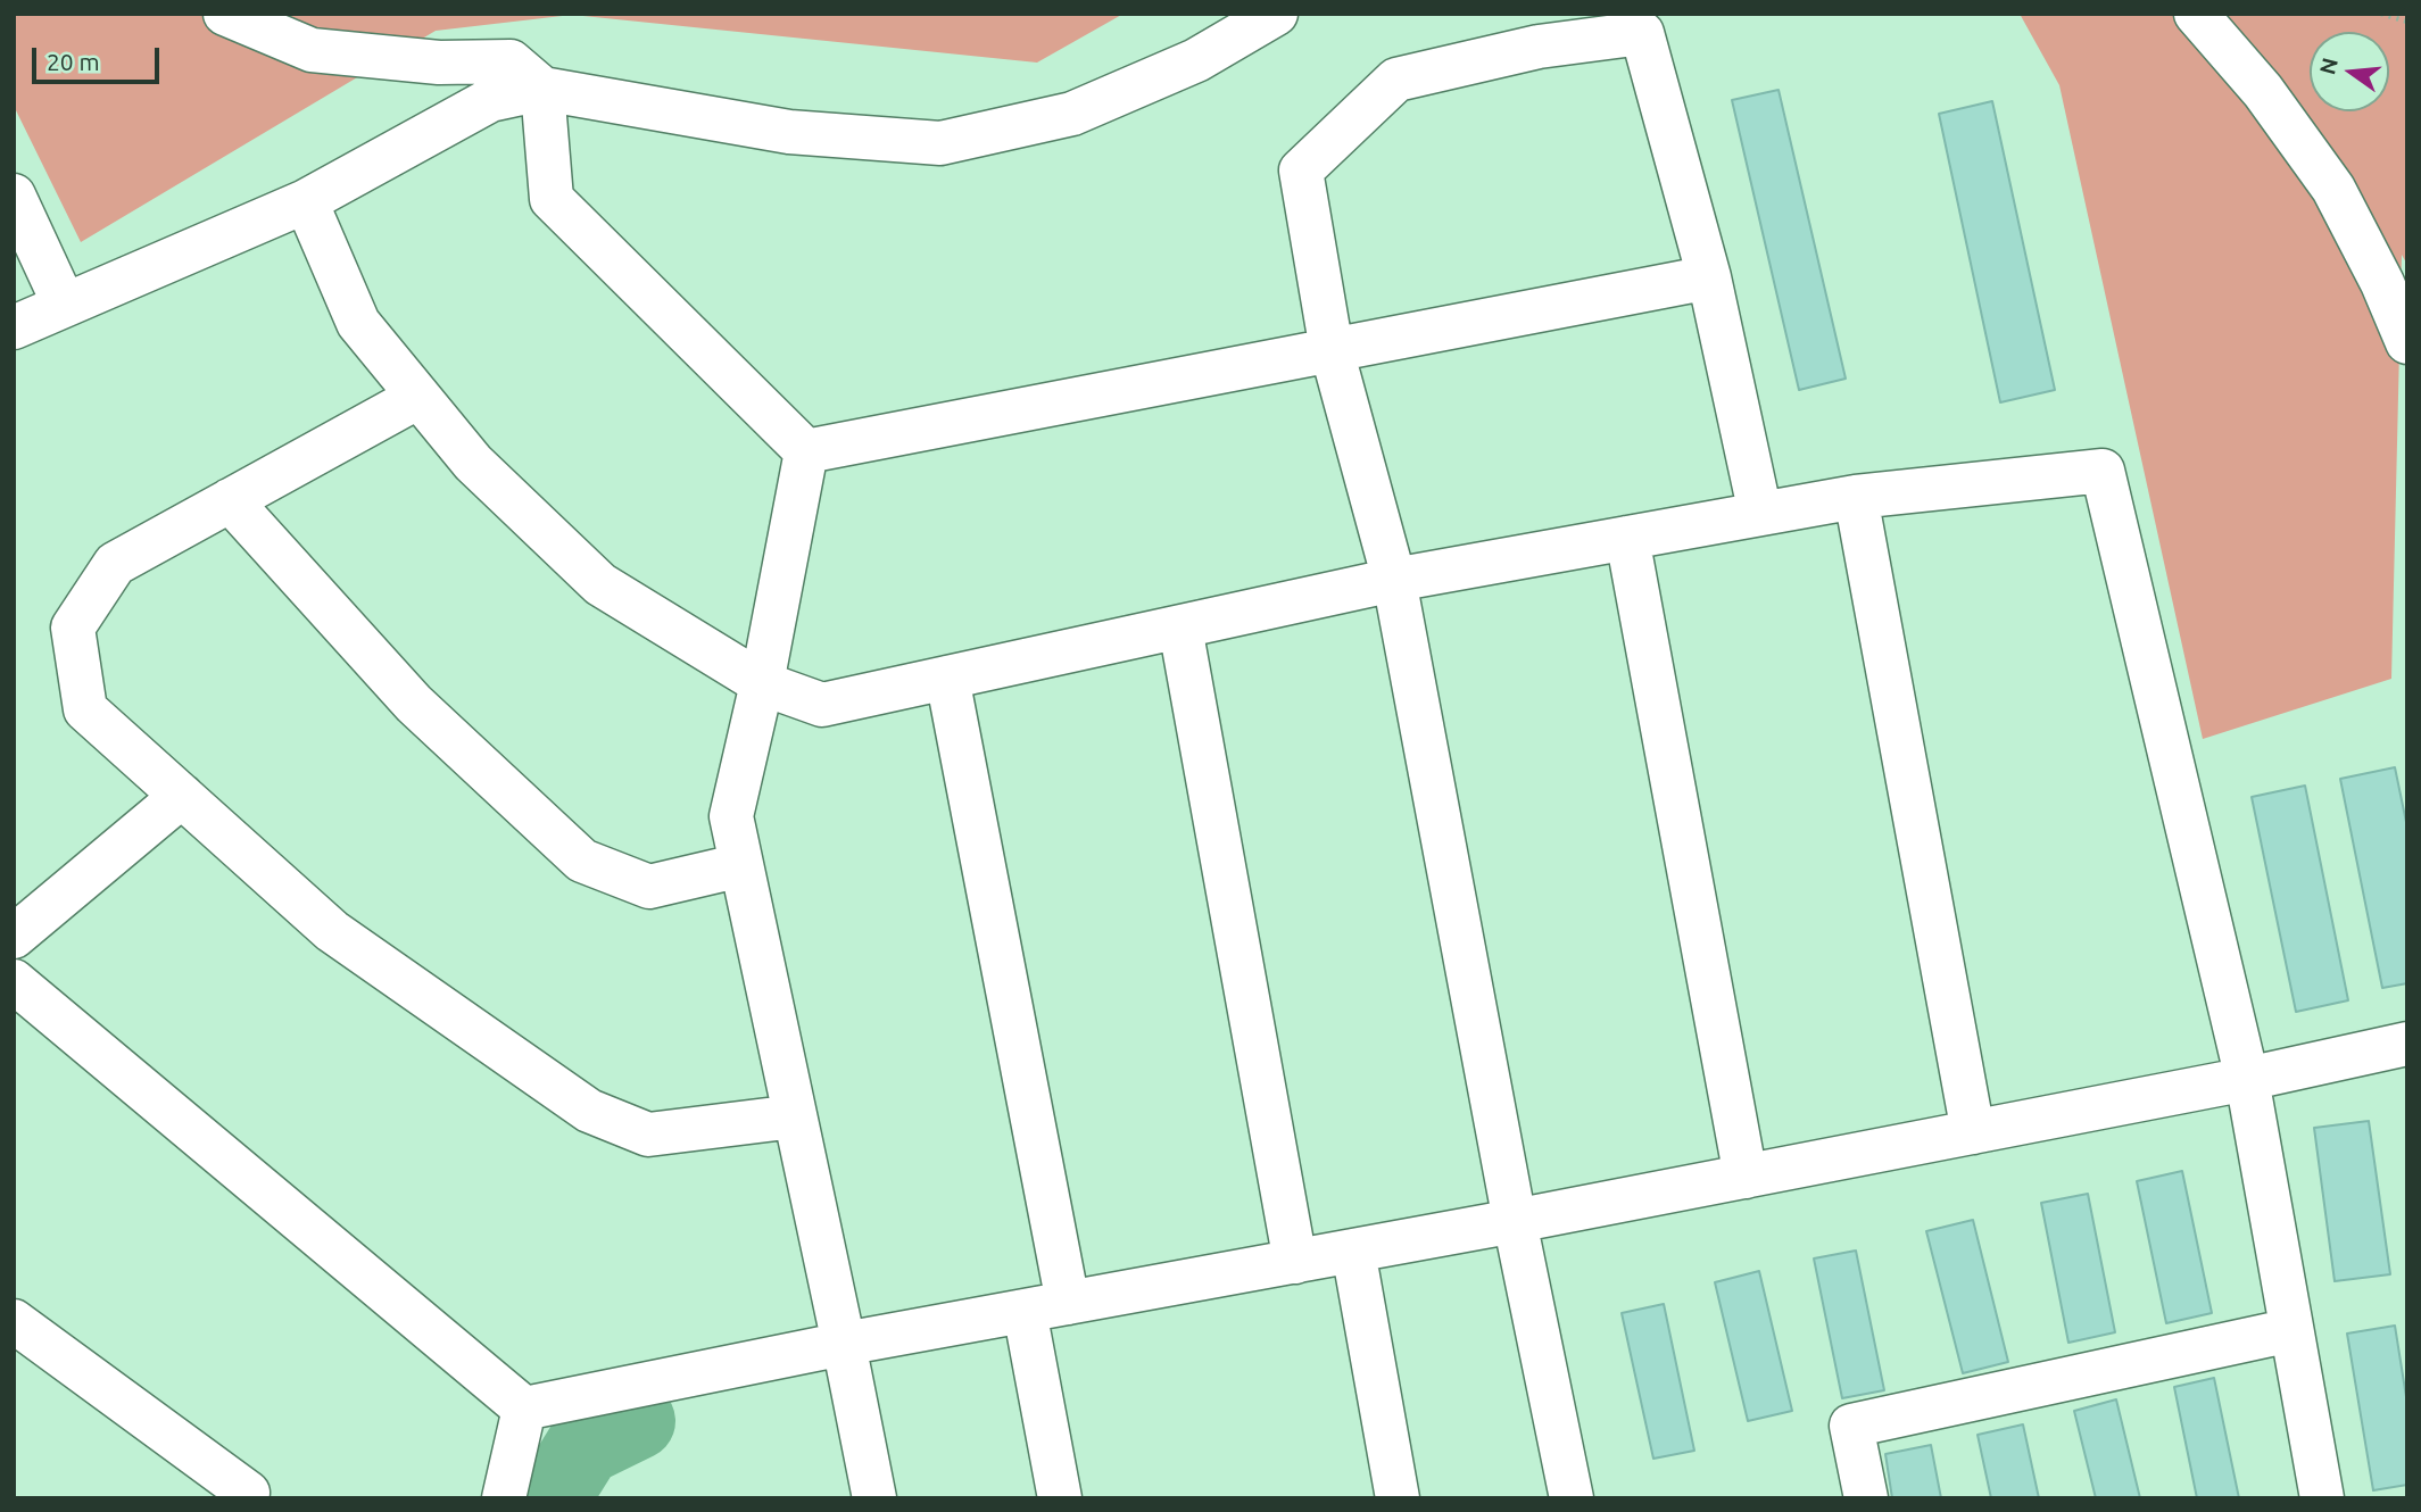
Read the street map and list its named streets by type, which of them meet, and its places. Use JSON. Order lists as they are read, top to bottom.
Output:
{
  "scale_bar": "20 m",
  "north": "left"
}
